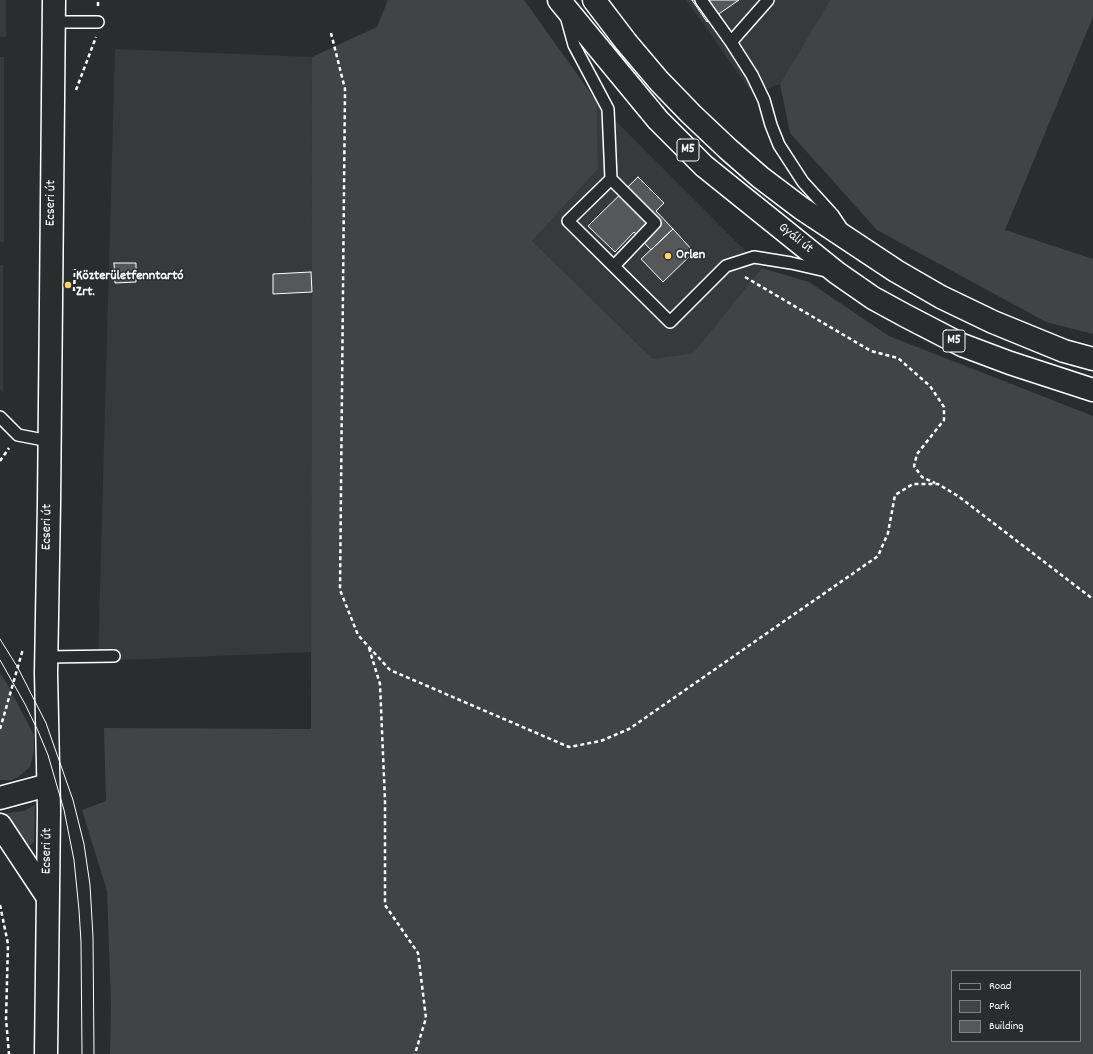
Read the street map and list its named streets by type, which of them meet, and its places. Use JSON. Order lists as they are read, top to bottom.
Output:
{
  "streets": {
    "main road": ["M5", "Ecseri út", "Gyáli út"]
  },
  "places": ["Orlen", "Közterületfenntartó Zrt."],
  "legend": ["Road", "Park", "Building"]
}
